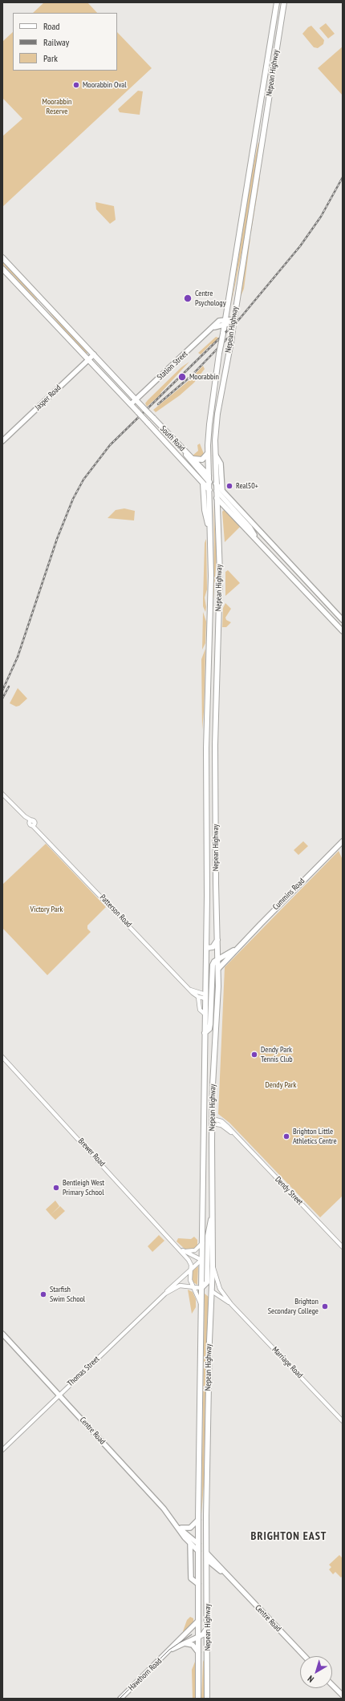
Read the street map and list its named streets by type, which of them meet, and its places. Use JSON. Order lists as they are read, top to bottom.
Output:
{
  "streets": {
    "highway": ["Nepean Highway", "South Road", "Centre Road"],
    "main road": [
      "Station Street",
      "Jasper Road",
      "Cummins Road",
      "Hawthorn Road"
    ],
    "street": [
      "Patterson Road",
      "Brewer Road",
      "Dendy Street",
      "Marriage Road",
      "Thomas Street"
    ]
  },
  "crossings": [
    ["Nepean Highway", "Station Street"],
    ["Nepean Highway", "South Road"],
    ["Nepean Highway", "Cummins Road"],
    ["Nepean Highway", "Patterson Road"],
    ["Nepean Highway", "Brewer Road"],
    ["Nepean Highway", "Dendy Street"],
    ["Nepean Highway", "Marriage Road"],
    ["Nepean Highway", "Thomas Street"],
    ["Nepean Highway", "Centre Road"],
    ["Nepean Highway", "Hawthorn Road"],
    ["Station Street", "South Road"],
    ["Jasper Road", "South Road"],
    ["Brewer Road", "Thomas Street"],
    ["Thomas Street", "Centre Road"]
  ],
  "districts": ["BRIGHTON EAST"],
  "parks": ["Moorabbin Reserve", "Victory Park", "Dendy Park"],
  "places": [
    "Moorabbin Oval",
    "Centre Psychology",
    "Moorabbin",
    "Real50+",
    "Dendy Park Tennis Club",
    "Brighton Little Athletics Centre",
    "Bentleigh West Primary School",
    "Starfish Swim School",
    "Brighton Secondary College"
  ],
  "legend": ["Road", "Railway", "Park"],
  "north": "bottom left"
}
